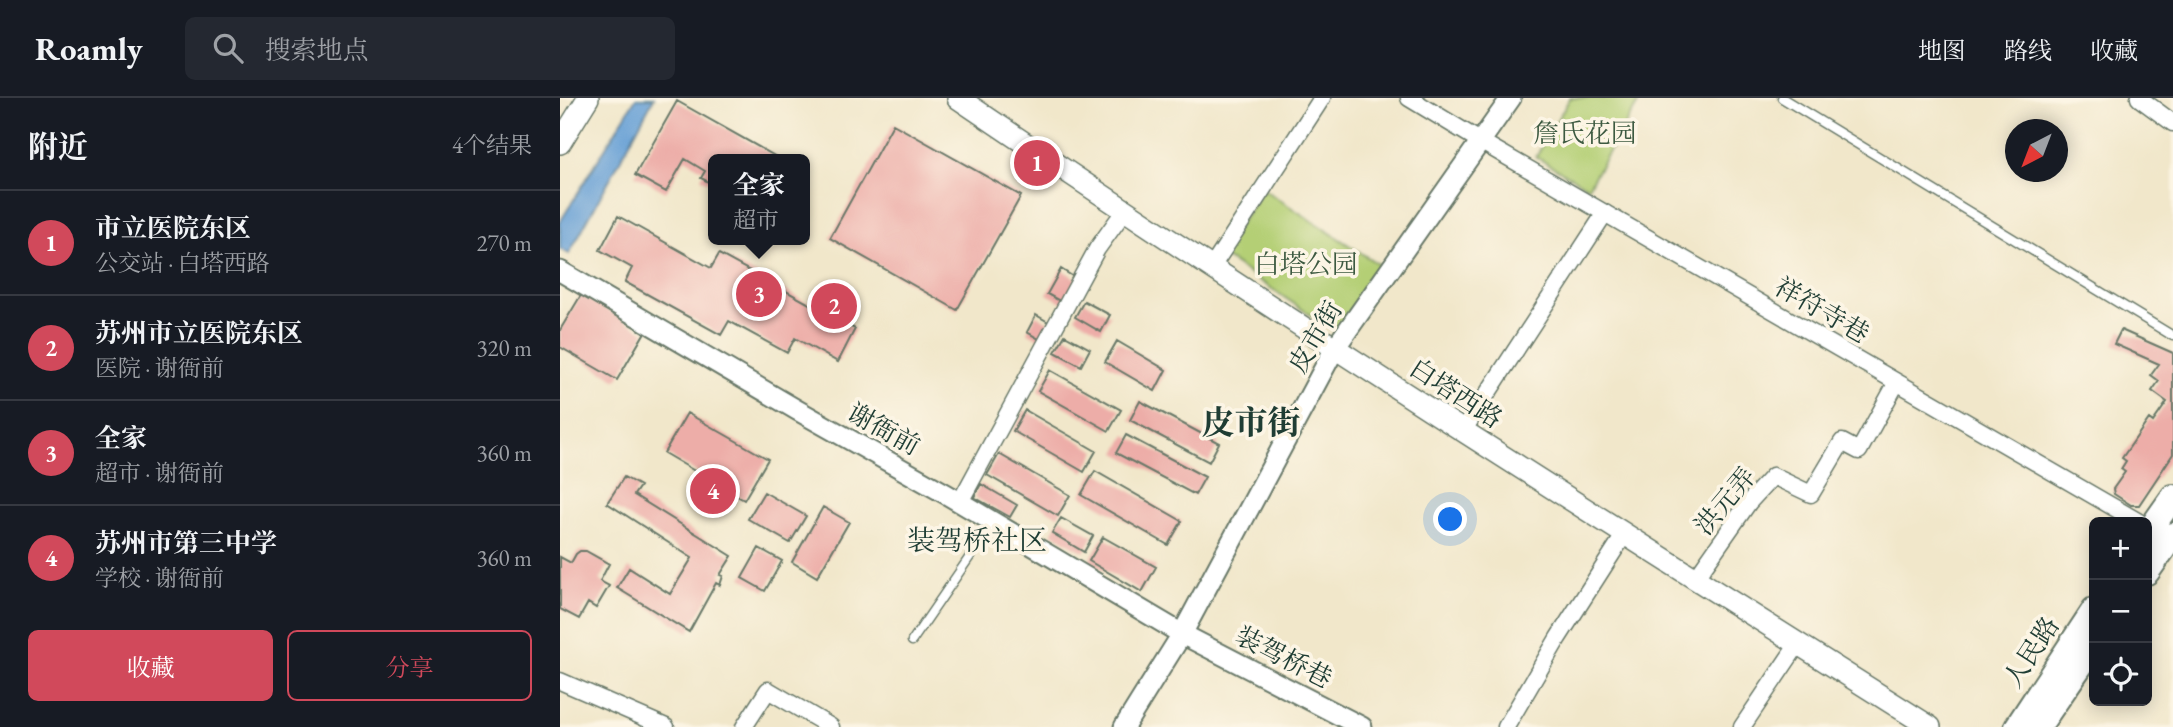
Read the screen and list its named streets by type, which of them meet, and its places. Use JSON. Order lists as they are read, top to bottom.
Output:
{
  "streets": {
    "main road": ["白塔西路", "人民路"],
    "street": [
      "祥符寺巷",
      "皮市街",
      "谢衙前",
      "洪元弄",
      "装驾桥巷"
    ]
  },
  "crossings": [
    ["祥符寺巷", "皮市街"],
    ["祥符寺巷", "洪元弄"],
    ["皮市街", "白塔西路"],
    ["皮市街", "谢衙前"],
    ["皮市街", "装驾桥巷"],
    ["白塔西路", "洪元弄"],
    ["谢衙前", "装驾桥巷"]
  ],
  "districts": ["皮市街", "装驾桥社区"],
  "parks": ["詹氏花园", "白塔公园"],
  "north": "bottom left",
  "page": {
    "header": "Roamly",
    "search": "搜索地点",
    "nav": ["地图", "路线", "收藏"],
    "heading": ["附近", "4个结果"],
    "pins": [
      "1",
      "3",
      "2",
      "4"
    ],
    "popup": ["全家", "超市"],
    "list": [
      {
        "mark": "1",
        "name": "市立医院东区",
        "note": "公交站 · 白塔西路",
        "value": "270 m"
      },
      {
        "mark": "2",
        "name": "苏州市立医院东区",
        "note": "医院 · 谢衙前",
        "value": "320 m"
      },
      {
        "mark": "3",
        "name": "全家",
        "note": "超市 · 谢衙前",
        "value": "360 m"
      },
      {
        "mark": "4",
        "name": "苏州市第三中学",
        "note": "学校 · 谢衙前",
        "value": "360 m"
      }
    ],
    "map_buttons": ["+", "−"],
    "buttons": ["收藏", "分享"]
  }
}
